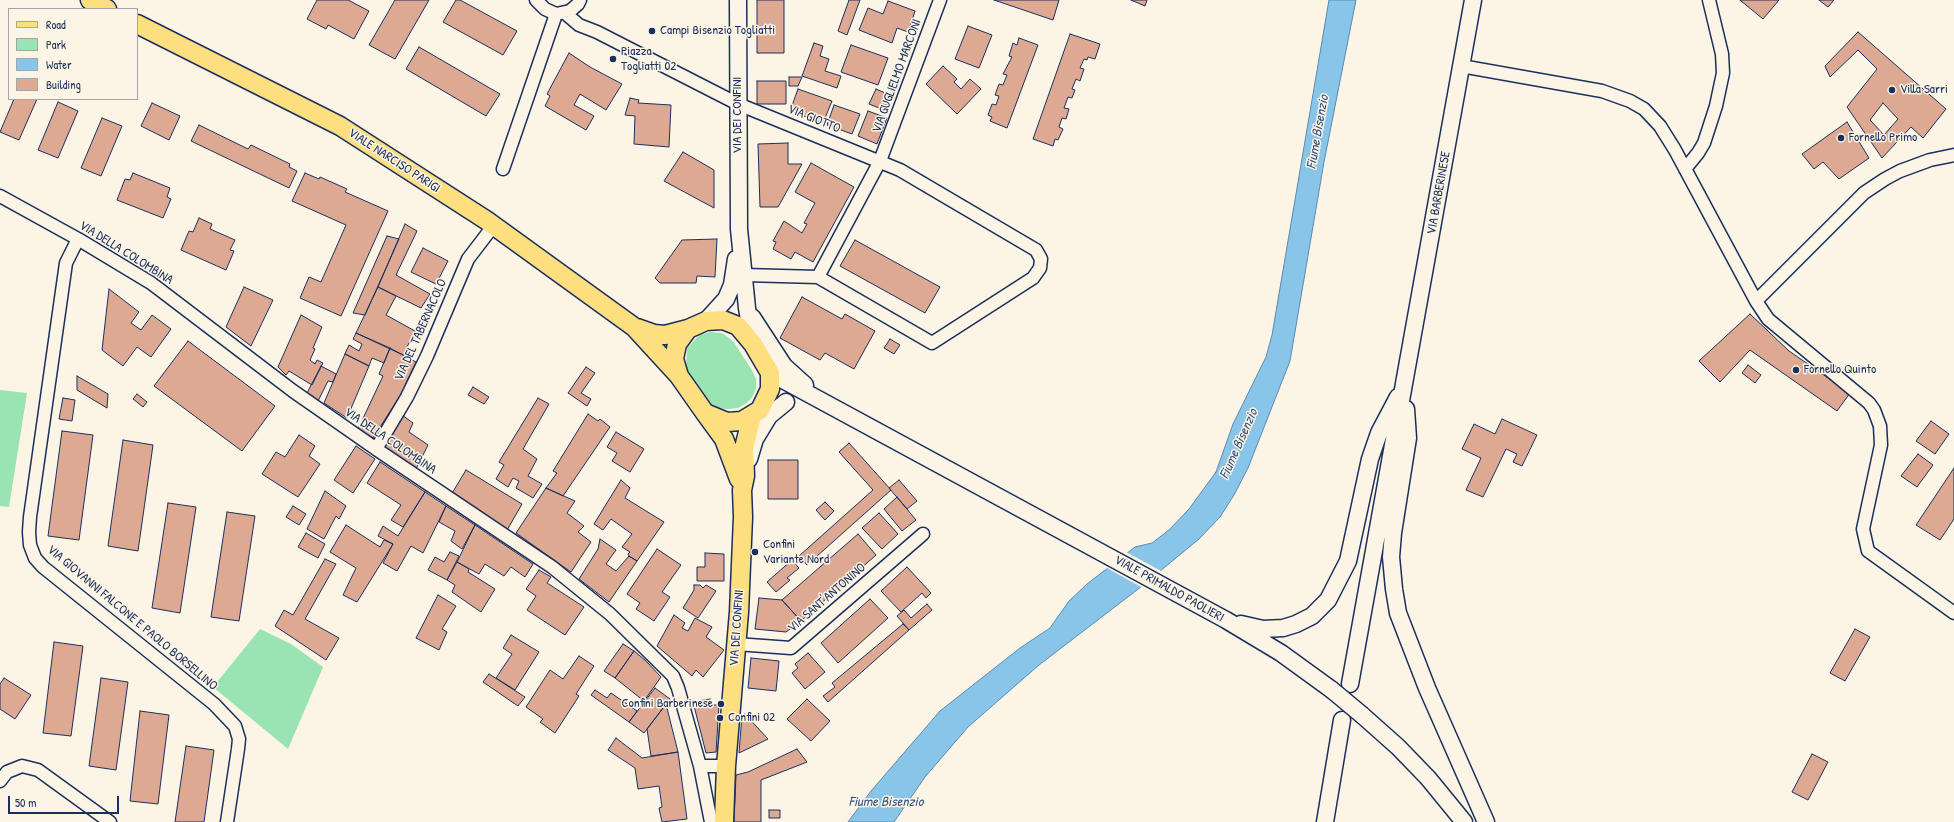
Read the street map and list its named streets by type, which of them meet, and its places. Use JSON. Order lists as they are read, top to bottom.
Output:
{
  "streets": {
    "main road": [
      "VIA DEI CONFINI",
      "VIALE NARCISO PARIGI",
      "VIA BARBERINESE",
      "VIALE PRIMALDO PAOLIERI"
    ],
    "street": [
      "VIA GUGLIELMO MARCONI",
      "VIA GIOTTO",
      "VIA DELLA COLOMBINA",
      "VIA DEL TABERNACOLO",
      "VIA SANT'ANTONINO",
      "VIA GIOVANNI FALCONE E PAOLO BORSELLINO"
    ]
  },
  "crossings": [
    ["VIA GUGLIELMO MARCONI", "VIA GIOTTO"],
    ["VIA DEI CONFINI", "VIA GIOTTO"],
    ["VIA DEI CONFINI", "VIALE NARCISO PARIGI"],
    ["VIA DEI CONFINI", "VIALE PRIMALDO PAOLIERI"],
    ["VIA DEI CONFINI", "VIA SANT'ANTONINO"],
    ["VIALE NARCISO PARIGI", "VIA DEL TABERNACOLO"],
    ["VIALE NARCISO PARIGI", "VIALE PRIMALDO PAOLIERI"],
    ["VIA DELLA COLOMBINA", "VIA DEL TABERNACOLO"],
    ["VIA DELLA COLOMBINA", "VIA GIOVANNI FALCONE E PAOLO BORSELLINO"]
  ],
  "water": ["Fiume Bisenzio"],
  "places": [
    "Campi Bisenzio Togliatti",
    "Piazza Togliatti 02",
    "Villa Sarri",
    "Fornello Primo",
    "Fornello Quinto",
    "Confini Variante Nord",
    "Confini Barberinese",
    "Confini 02"
  ],
  "legend": [
    "Road",
    "Park",
    "Water",
    "Building"
  ],
  "scale_bar": "50 m"
}
